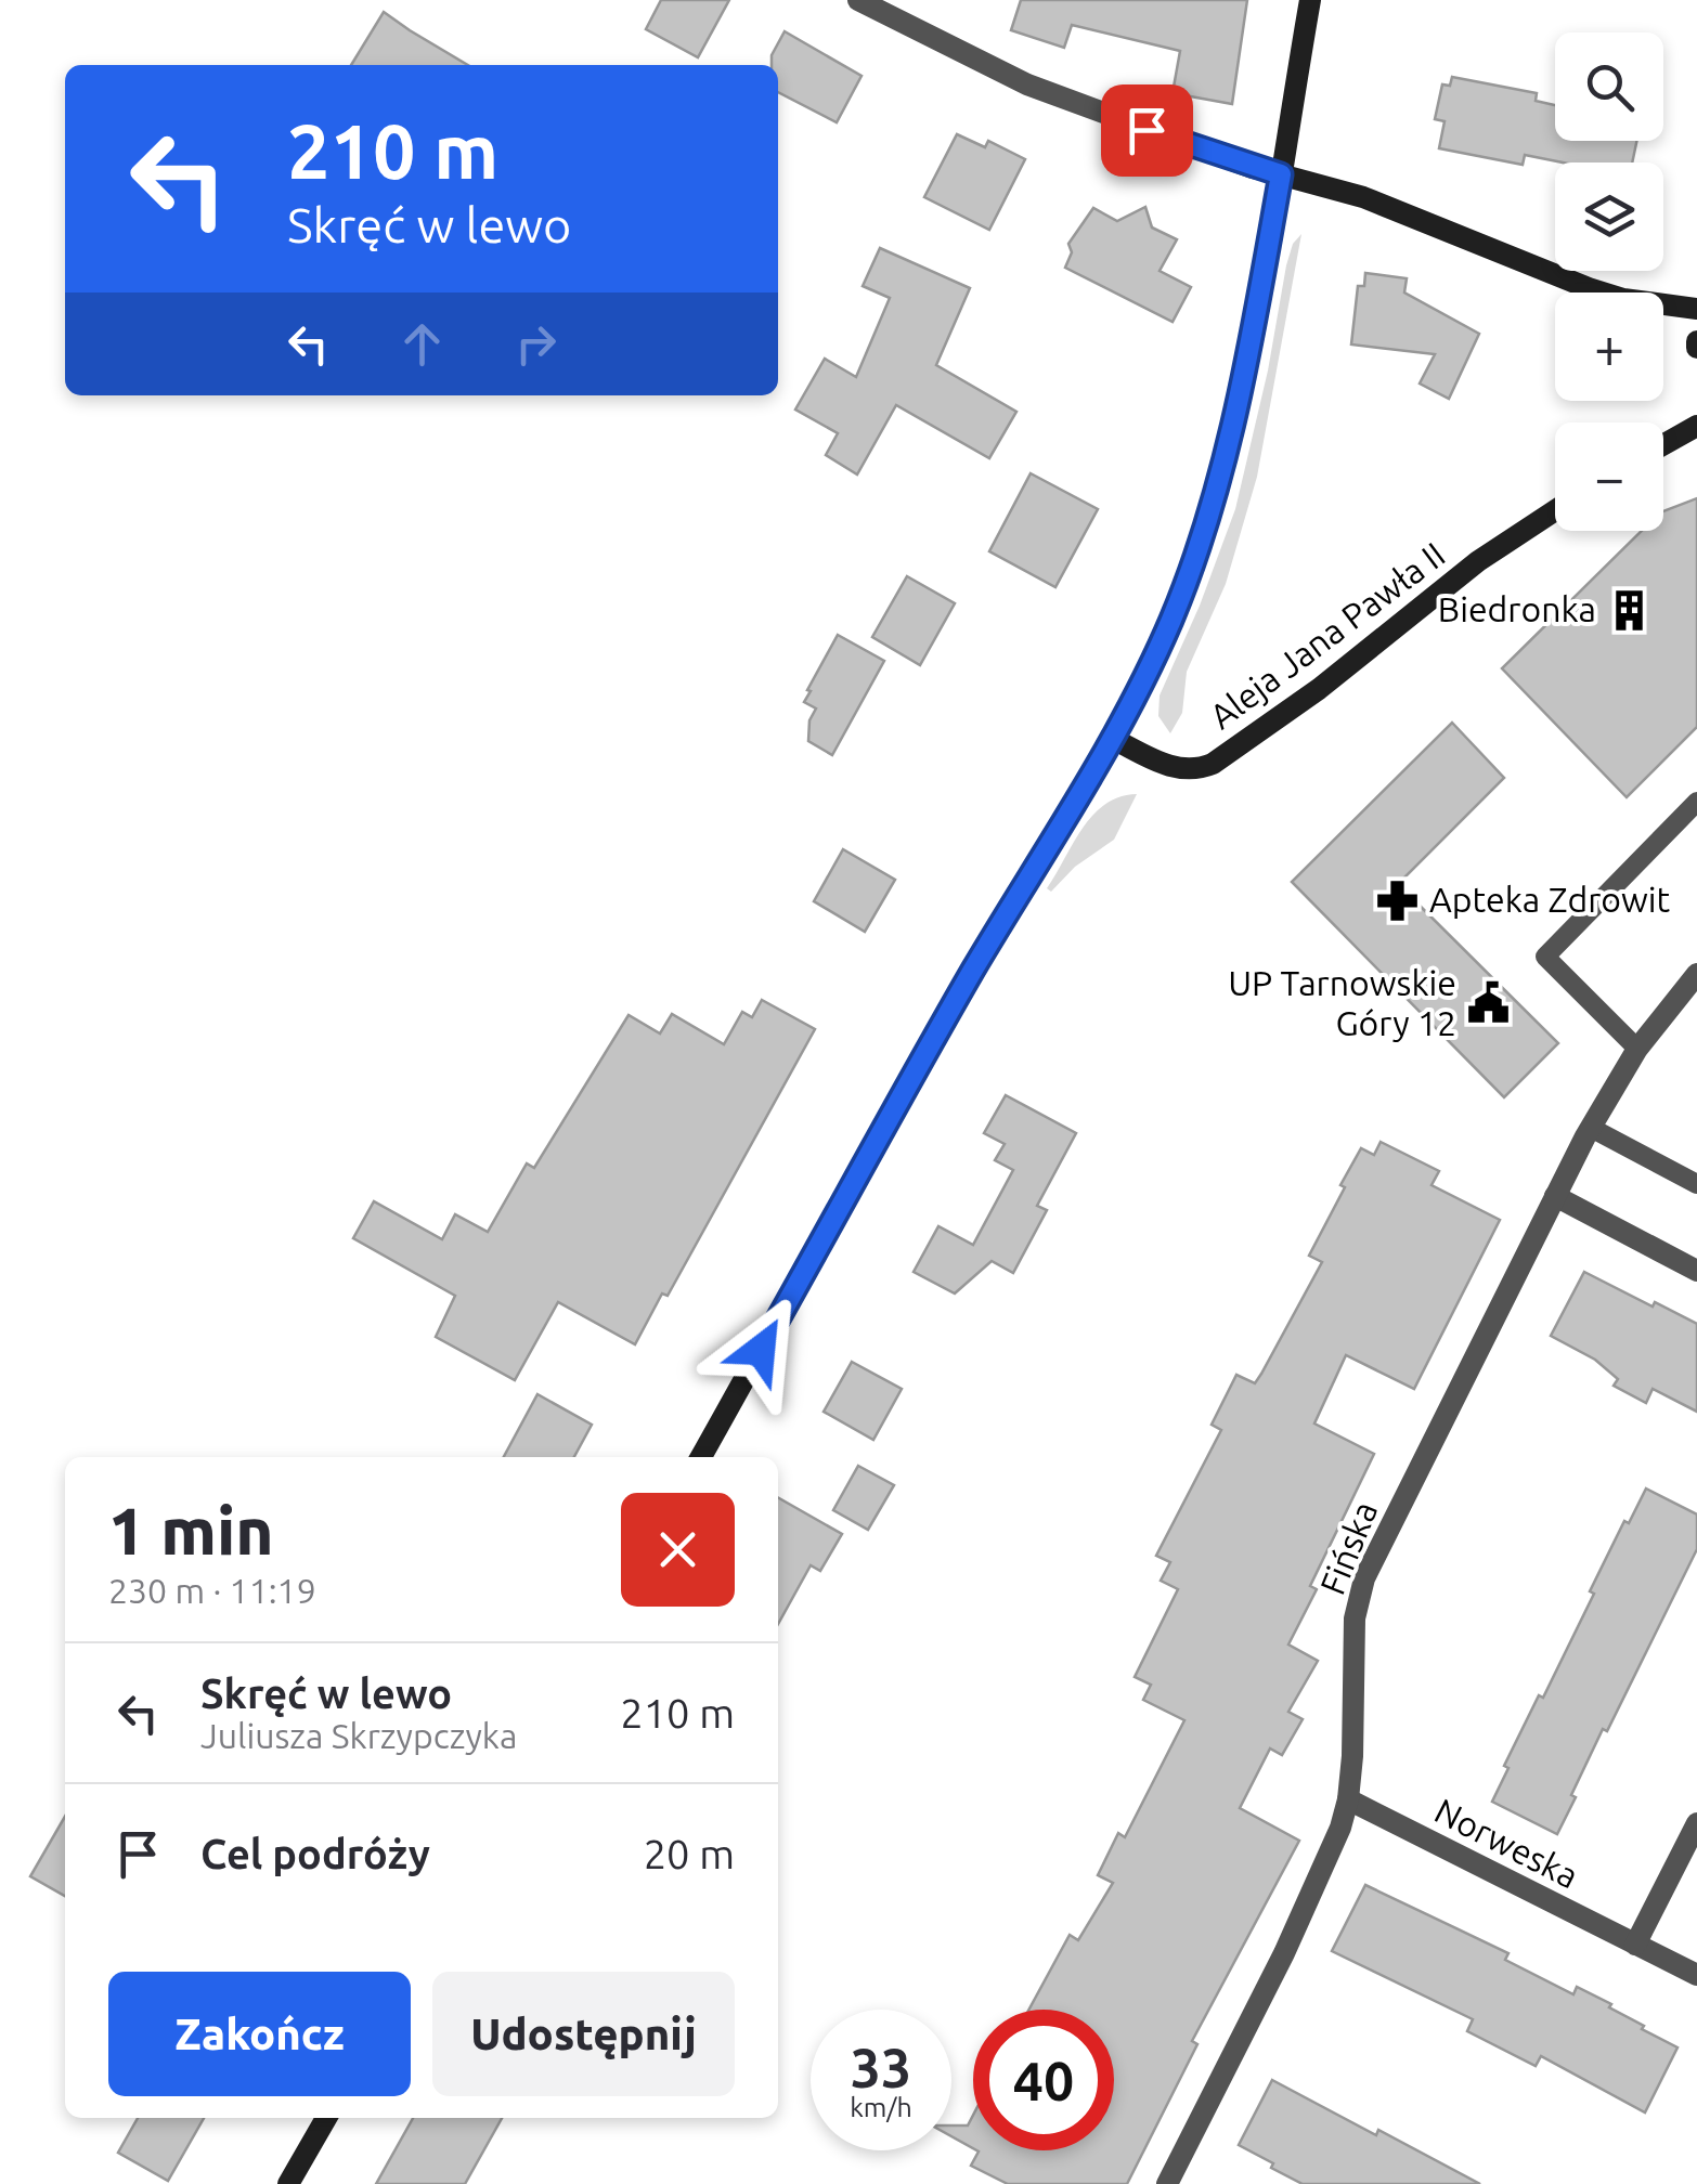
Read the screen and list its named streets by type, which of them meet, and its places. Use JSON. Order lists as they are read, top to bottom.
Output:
{
  "streets": {
    "street": ["Aleja Jana Pawła II", "Fińska", "Norweska"]
  },
  "crossings": [
    ["Fińska", "Norweska"]
  ],
  "places": {
    "building": ["Biedronka"],
    "pharmacy": ["Apteka Zdrowit"],
    "public building": ["UP Tarnowskie Góry 12"]
  },
  "page": {
    "map_buttons": ["+", "−"],
    "turn": ["210 m", "Skręć w lewo"],
    "heading": ["1 min", "230 m · 11:19"],
    "list": [
      {
        "name": "Skręć w lewo",
        "note": "Juliusza Skrzypczyka",
        "value": "210 m"
      },
      {
        "name": "Cel podróży",
        "value": "20 m"
      }
    ],
    "buttons": ["Zakończ", "Udostępnij"],
    "speed": "33 km/h",
    "limit": "40"
  }
}
